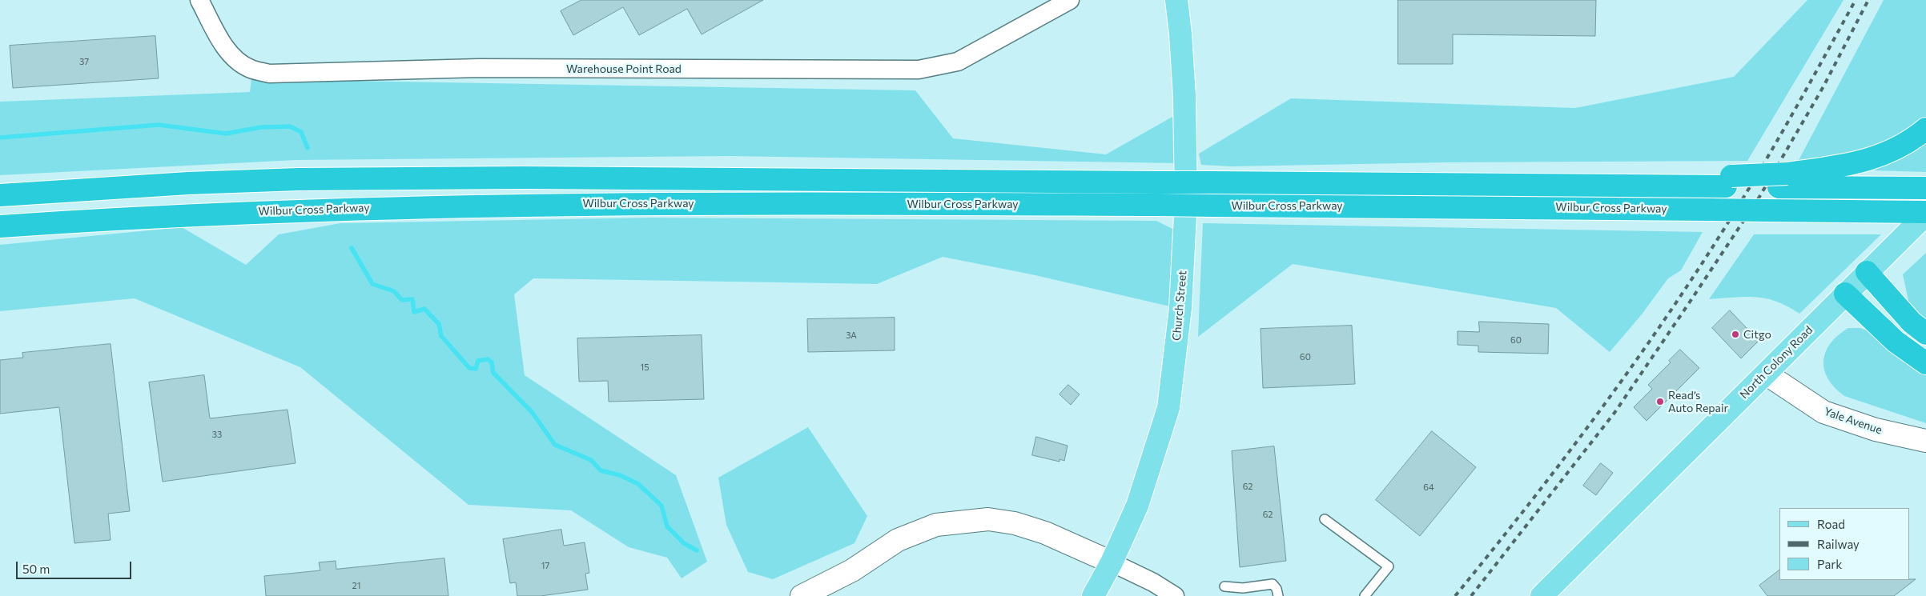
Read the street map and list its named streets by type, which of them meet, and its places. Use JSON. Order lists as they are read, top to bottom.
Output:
{
  "streets": {
    "highway": ["Wilbur Cross Parkway"],
    "main road": ["Church Street", "North Colony Road"],
    "street": ["Warehouse Point Road", "Yale Avenue"]
  },
  "crossings": [
    ["Wilbur Cross Parkway", "North Colony Road"],
    ["North Colony Road", "Yale Avenue"]
  ],
  "places": ["Citgo", "Read’s Auto Repair"],
  "house_numbers": [
    "37",
    "3A",
    "60",
    "60",
    "15",
    "33",
    "62",
    "64",
    "62",
    "17",
    "21"
  ],
  "legend": ["Road", "Railway", "Park"],
  "scale_bar": "50 m"
}
